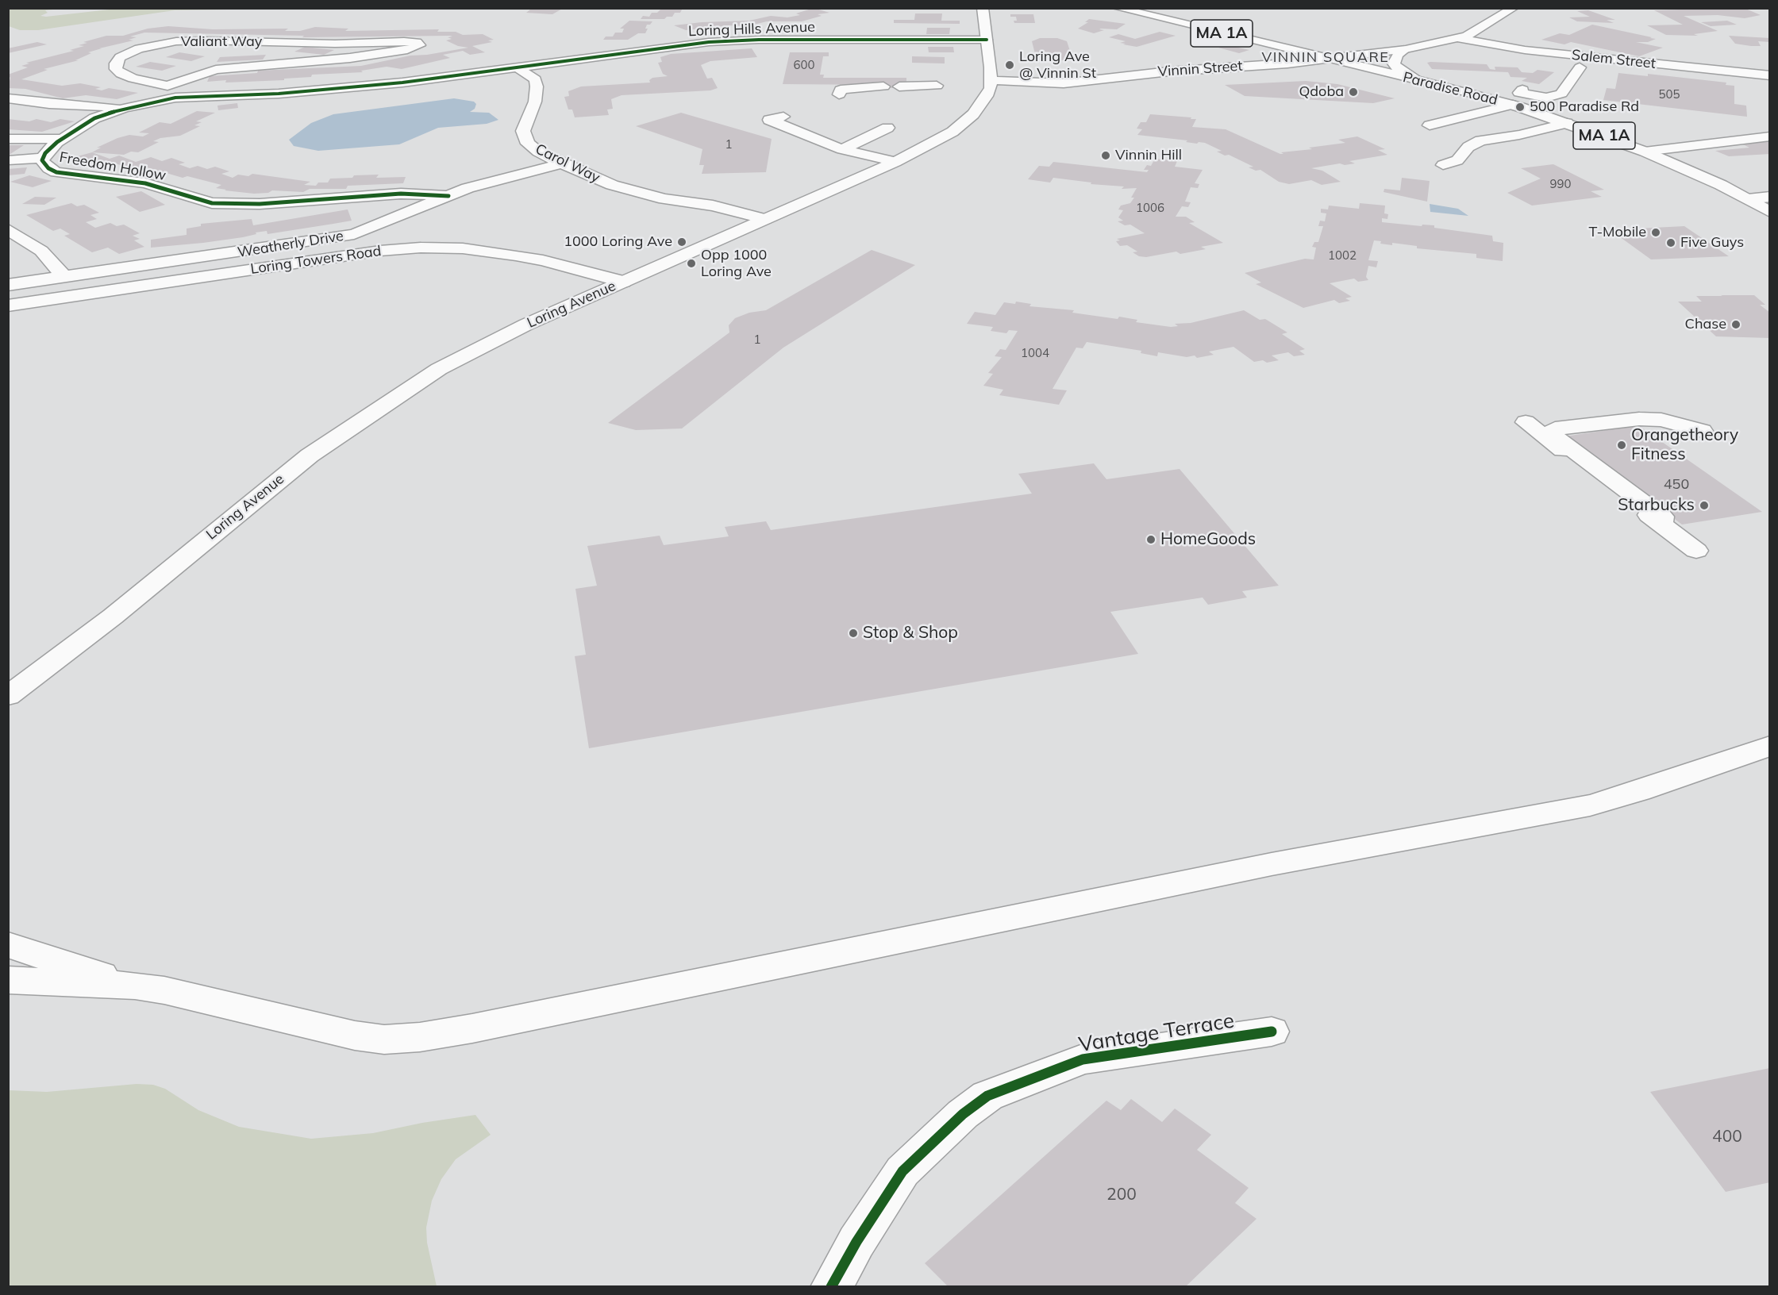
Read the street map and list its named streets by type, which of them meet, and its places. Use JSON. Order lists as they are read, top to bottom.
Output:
{
  "streets": {
    "main road": [
      "Loring Hills Avenue",
      "MA 1A",
      "Valiant Way",
      "Salem Street",
      "Vinnin Street",
      "Paradise Road",
      "Carol Way",
      "Freedom Hollow",
      "Weatherly Drive",
      "Loring Towers Road",
      "Loring Avenue",
      "Vantage Terrace"
    ]
  },
  "crossings": [
    ["Loring Hills Avenue", "Carol Way"],
    ["Loring Hills Avenue", "Freedom Hollow"],
    ["Loring Hills Avenue", "Loring Avenue"],
    ["Salem Street", "Vinnin Street"],
    ["Vinnin Street", "Paradise Road"],
    ["Vinnin Street", "Loring Avenue"],
    ["Carol Way", "Freedom Hollow"],
    ["Carol Way", "Weatherly Drive"],
    ["Carol Way", "Loring Avenue"],
    ["Freedom Hollow", "Weatherly Drive"],
    ["Loring Towers Road", "Loring Avenue"]
  ],
  "districts": ["VINNIN SQUARE"],
  "places": [
    "Loring Ave @ Vinnin St",
    "Qdoba",
    "500 Paradise Rd",
    "Vinnin Hill",
    "T-Mobile",
    "1000 Loring Ave",
    "Five Guys",
    "Opp 1000 Loring Ave",
    "Chase",
    "Orangetheory Fitness",
    "Starbucks",
    "HomeGoods",
    "Stop & Shop"
  ],
  "house_numbers": [
    "600",
    "505",
    "1",
    "990",
    "1006",
    "1002",
    "1",
    "1004",
    "450",
    "400",
    "200"
  ]
}
